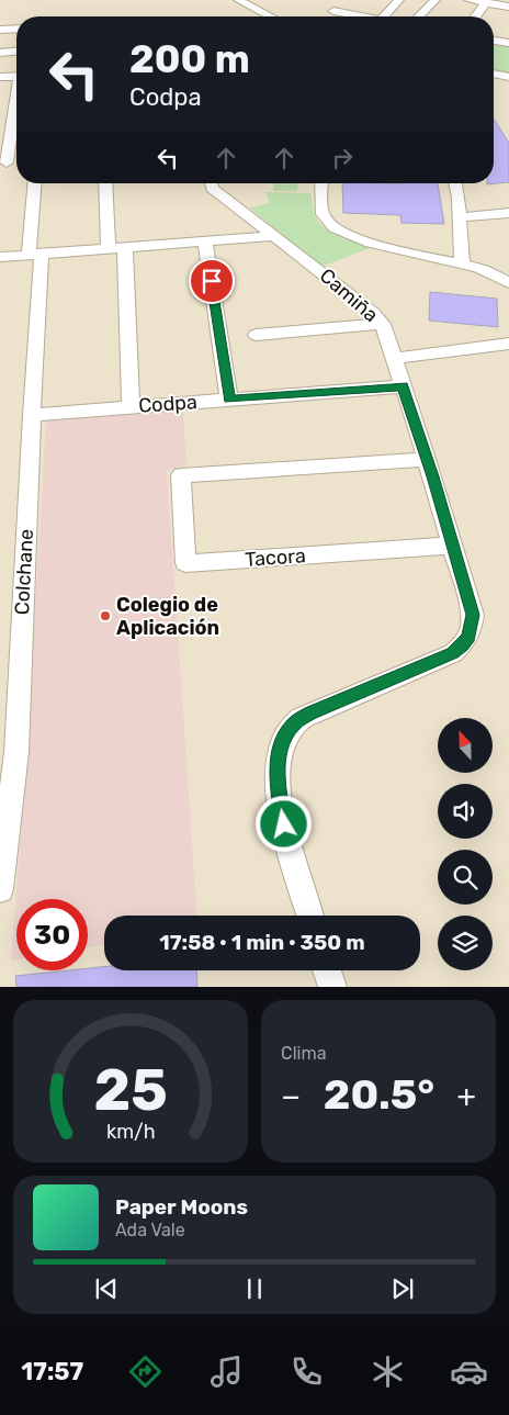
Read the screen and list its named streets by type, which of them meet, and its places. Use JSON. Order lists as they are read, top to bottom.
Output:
{
  "streets": {
    "street": [
      "Camiña",
      "Codpa",
      "Tacora",
      "Colchane"
    ]
  },
  "crossings": [
    ["Camiña", "Codpa"],
    ["Camiña", "Tacora"],
    ["Codpa", "Colchane"]
  ],
  "places": ["Colegio de Aplicación"],
  "north": "top",
  "page": {
    "turn": ["200 m", "Codpa"],
    "limit": "30",
    "trip": "17:58 · 1 min · 350 m",
    "tile": "Clima",
    "heat": ["−", "20.5°", "+"],
    "song": ["Paper Moons", "Ada Vale"],
    "tabs": "17:57",
    "gauge": ["25", "km/h"]
  }
}
